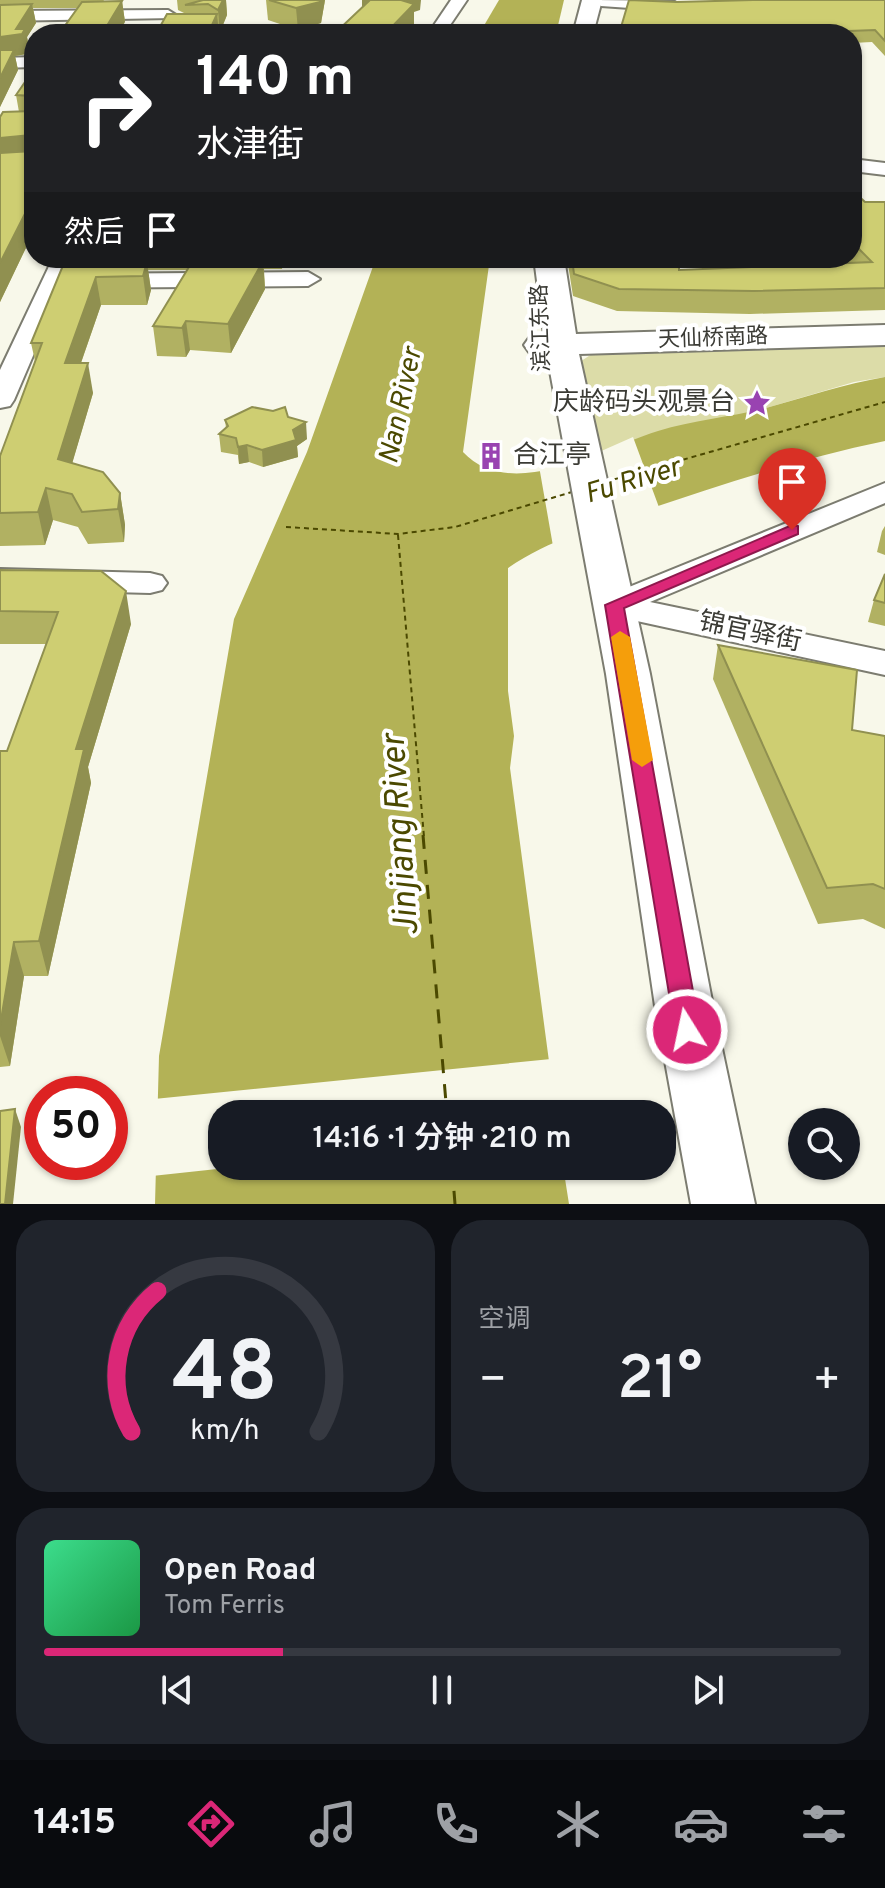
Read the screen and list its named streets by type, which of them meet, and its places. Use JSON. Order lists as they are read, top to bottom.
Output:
{
  "streets": {
    "main road": ["滨江东路", "天仙桥南路"],
    "street": ["锦官驿街"]
  },
  "crossings": [
    ["滨江东路", "天仙桥南路"]
  ],
  "water": ["Nan River", "Fu River", "Jinjiang River"],
  "places": {
    "place": ["庆龄码头观景台"],
    "building": ["合江亭"]
  },
  "page": {
    "turn": ["140 m", "水津街"],
    "then": "然后",
    "limit": "50",
    "trip": "14:16 · 1 分钟 · 210 m",
    "tile": "空调",
    "heat": ["−", "21°", "+"],
    "song": ["Open Road", "Tom Ferris"],
    "tabs": "14:15",
    "gauge": ["48", "km/h"]
  }
}
